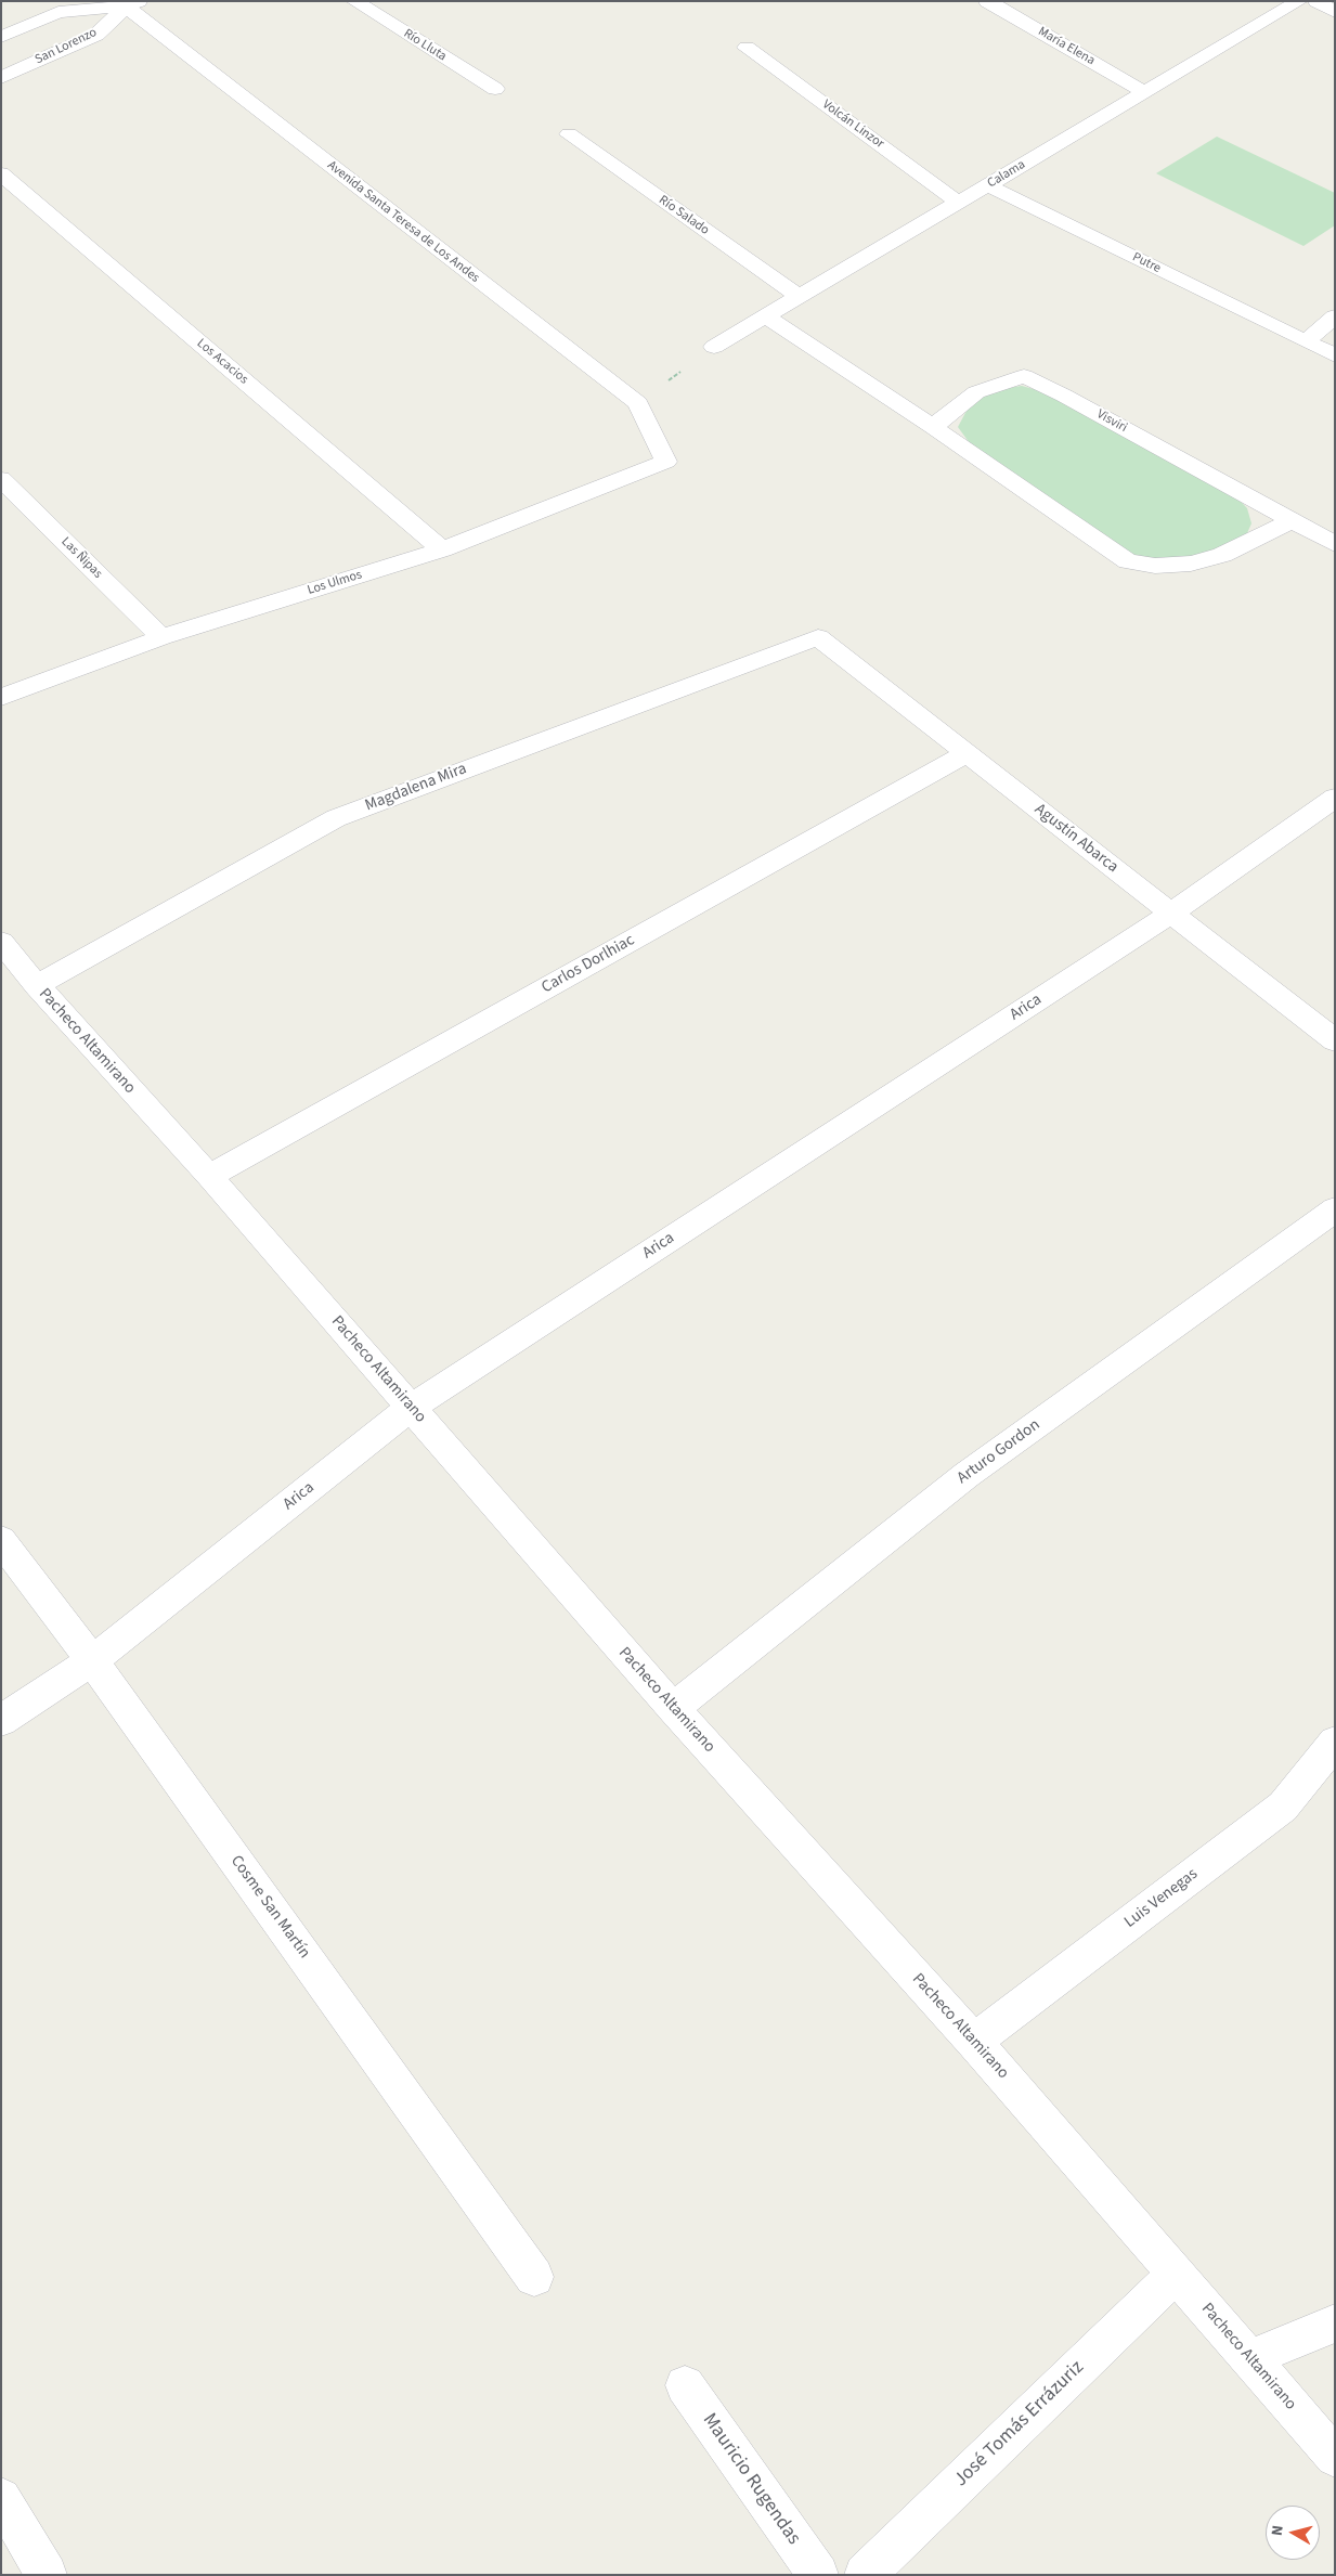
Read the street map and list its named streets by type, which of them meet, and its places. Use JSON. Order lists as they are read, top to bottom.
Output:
{
  "streets": {
    "street": [
      "Río Lluta",
      "San Lorenzo",
      "María Elena",
      "Volcán Linzor",
      "Calama",
      "Río Salado",
      "Avenida Santa Teresa de Los Andes",
      "Putre",
      "Los Acacios",
      "Visviri",
      "Las Ñipas",
      "Los Ulmos",
      "Magdalena Mira",
      "Agustín Abarca",
      "Carlos Dorlhiac",
      "Arica",
      "Pacheco Altamirano",
      "Arturo Gordon",
      "Luis Venegas",
      "Cosme San Martín",
      "José Tomás Errázuriz",
      "Mauricio Rugendas"
    ]
  },
  "crossings": [
    ["San Lorenzo", "Avenida Santa Teresa de Los Andes"],
    ["María Elena", "Calama"],
    ["Volcán Linzor", "Calama"],
    ["Calama", "Río Salado"],
    ["Calama", "Putre"],
    ["Avenida Santa Teresa de Los Andes", "Los Ulmos"],
    ["Los Acacios", "Los Ulmos"],
    ["Las Ñipas", "Los Ulmos"],
    ["Magdalena Mira", "Agustín Abarca"],
    ["Magdalena Mira", "Pacheco Altamirano"],
    ["Agustín Abarca", "Carlos Dorlhiac"],
    ["Agustín Abarca", "Arica"],
    ["Carlos Dorlhiac", "Pacheco Altamirano"],
    ["Arica", "Pacheco Altamirano"],
    ["Arica", "Cosme San Martín"],
    ["Pacheco Altamirano", "Arturo Gordon"],
    ["Pacheco Altamirano", "Luis Venegas"],
    ["Pacheco Altamirano", "José Tomás Errázuriz"]
  ],
  "north": "left"
}
